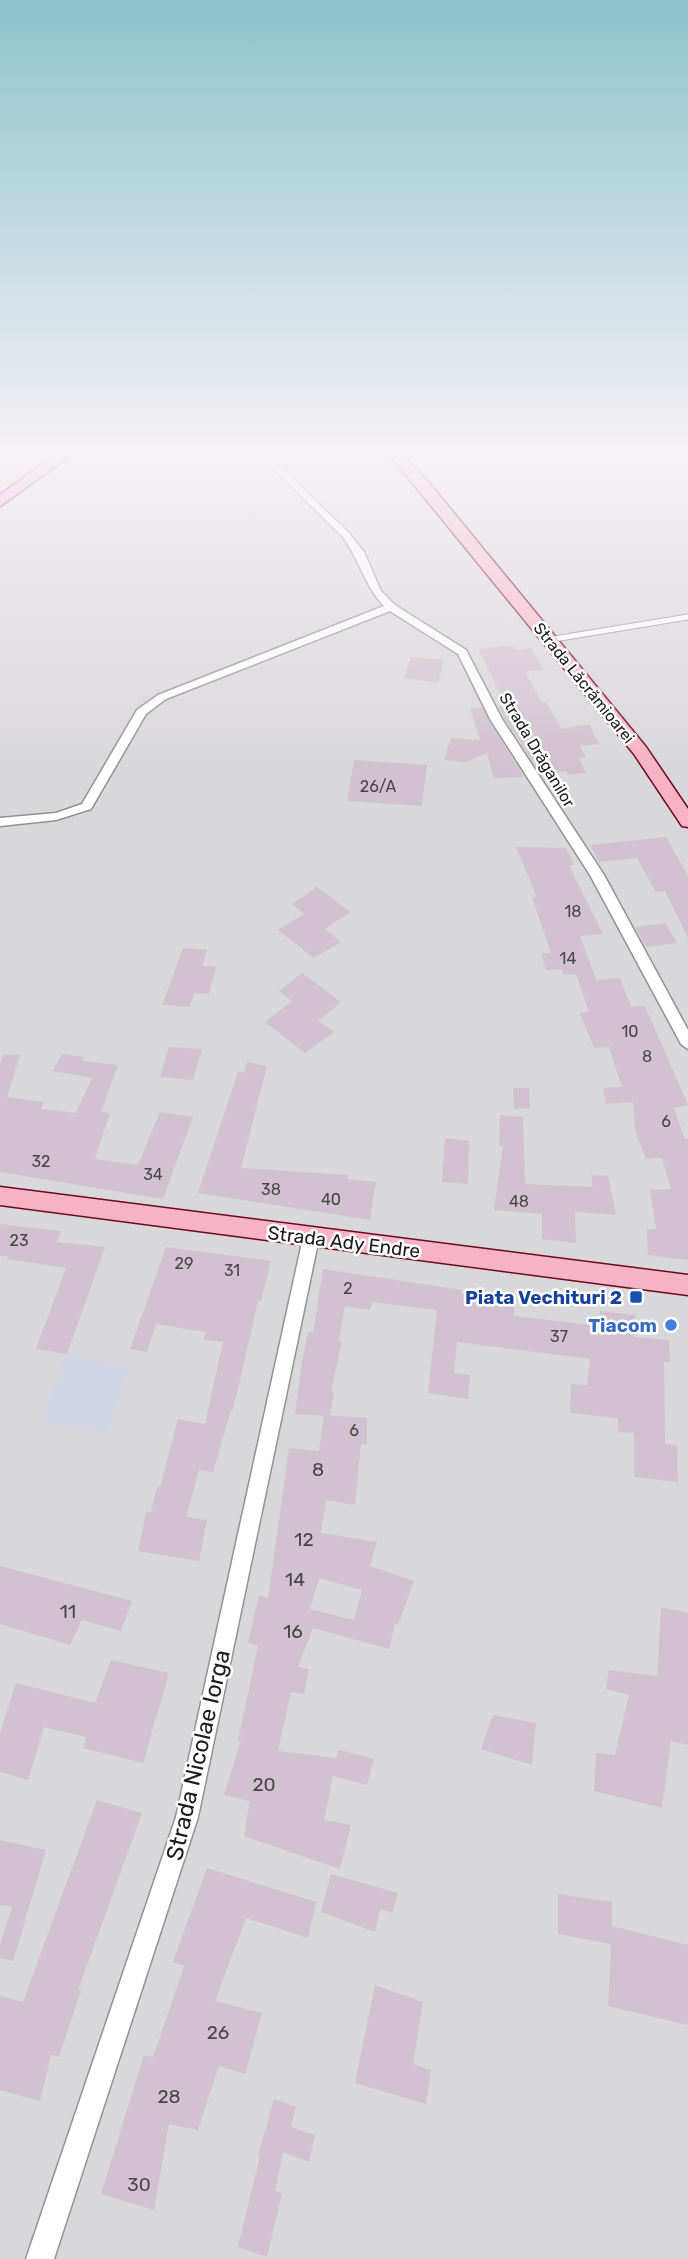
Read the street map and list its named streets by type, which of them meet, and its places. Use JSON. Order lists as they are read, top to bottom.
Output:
{
  "streets": {
    "main road": ["Strada Lăcrămioarei", "Strada Ady Endre"],
    "street": ["Strada Drăganilor", "Strada Nicolae Iorga"]
  },
  "crossings": [
    ["Strada Ady Endre", "Strada Nicolae Iorga"]
  ],
  "places": {
    "transit": ["Piata Vechituri 2"],
    "other": ["Tiacom"]
  },
  "house_numbers": [
    "26/A",
    "18",
    "14",
    "10",
    "8",
    "6",
    "32",
    "34",
    "38",
    "40",
    "48",
    "23",
    "29",
    "31",
    "2",
    "37",
    "6",
    "8",
    "12",
    "14",
    "11",
    "16",
    "20",
    "26",
    "28",
    "30"
  ]
}
